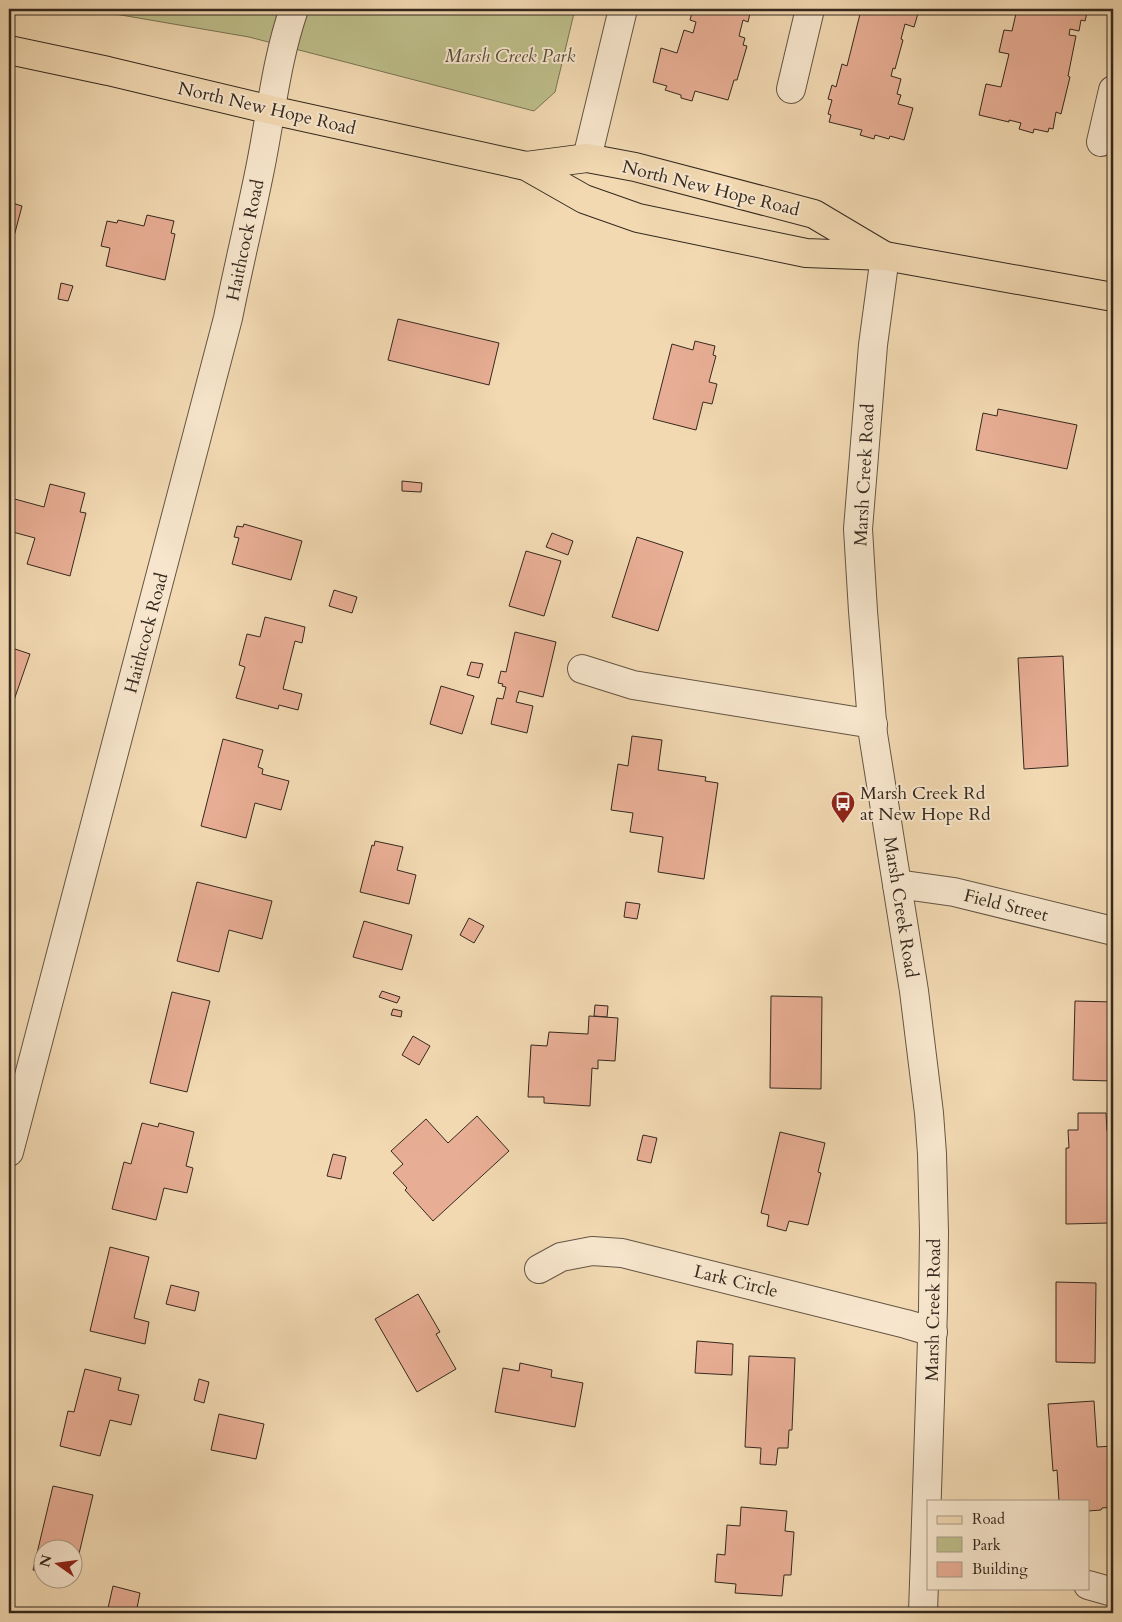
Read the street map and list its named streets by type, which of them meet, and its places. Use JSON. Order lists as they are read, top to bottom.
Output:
{
  "streets": {
    "main road": ["North New Hope Road"],
    "street": [
      "Haithcock Road",
      "Marsh Creek Road",
      "Field Street",
      "Lark Circle"
    ]
  },
  "crossings": [
    ["North New Hope Road", "Haithcock Road"],
    ["North New Hope Road", "Marsh Creek Road"],
    ["Marsh Creek Road", "Field Street"],
    ["Marsh Creek Road", "Lark Circle"]
  ],
  "parks": ["Marsh Creek Park"],
  "places": {
    "bus stop": ["Marsh Creek Rd at New Hope Rd"]
  },
  "legend": ["Road", "Park", "Building"],
  "north": "left"
}
